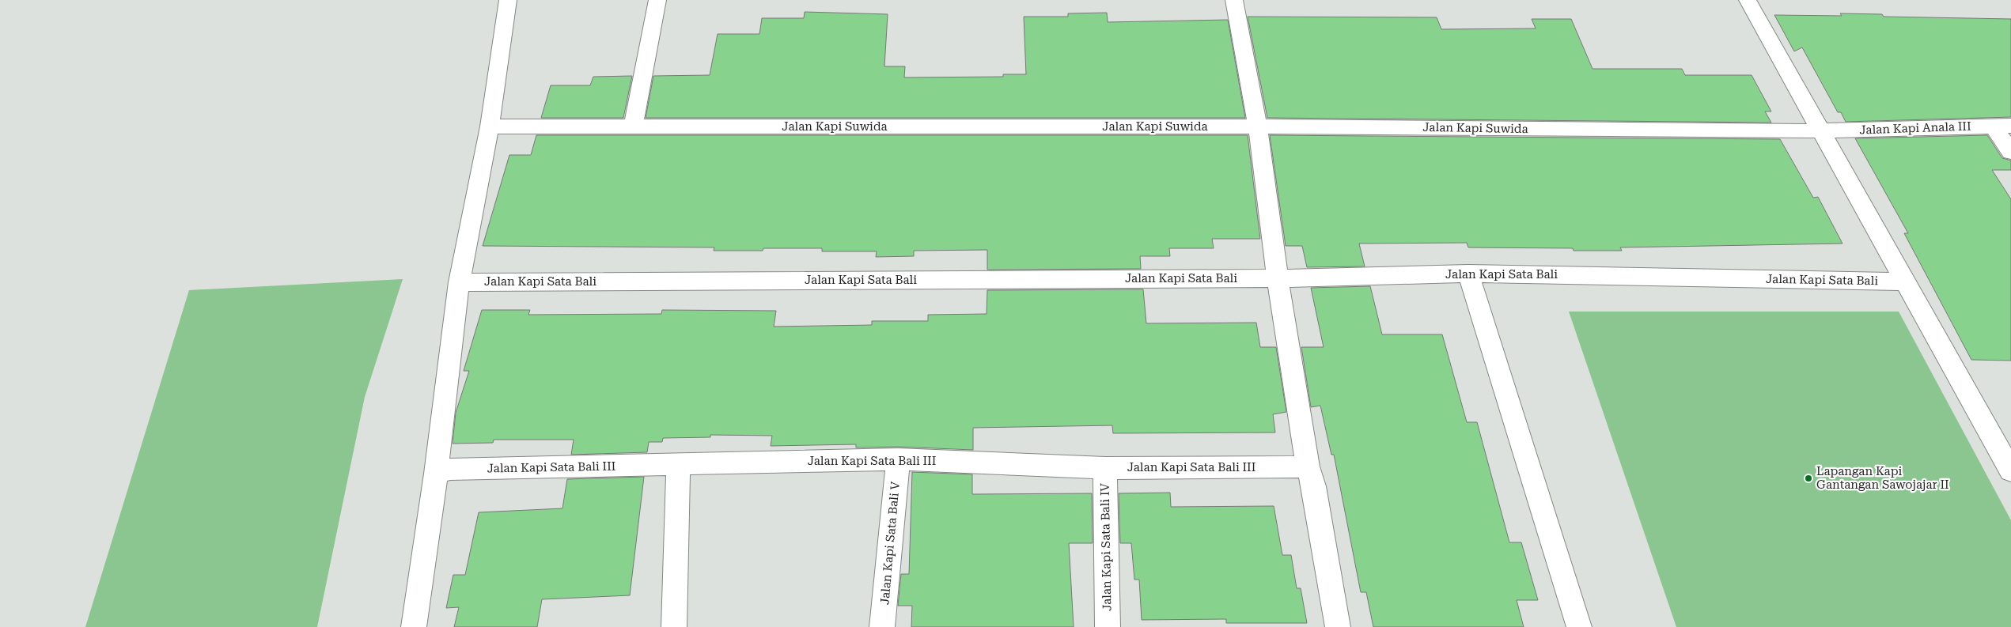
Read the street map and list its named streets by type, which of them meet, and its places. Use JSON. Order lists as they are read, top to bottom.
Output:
{
  "streets": {
    "street": [
      "Jalan Kapi Suwida",
      "Jalan Kapi Anala III",
      "Jalan Kapi Sata Bali",
      "Jalan Kapi Sata Bali III",
      "Jalan Kapi Sata Bali V",
      "Jalan Kapi Sata Bali IV"
    ]
  },
  "crossings": [
    ["Jalan Kapi Suwida", "Jalan Kapi Anala III"],
    ["Jalan Kapi Sata Bali III", "Jalan Kapi Sata Bali V"],
    ["Jalan Kapi Sata Bali III", "Jalan Kapi Sata Bali IV"]
  ],
  "places": ["Lapangan Kapi Gantangan Sawojajar II"]
}
